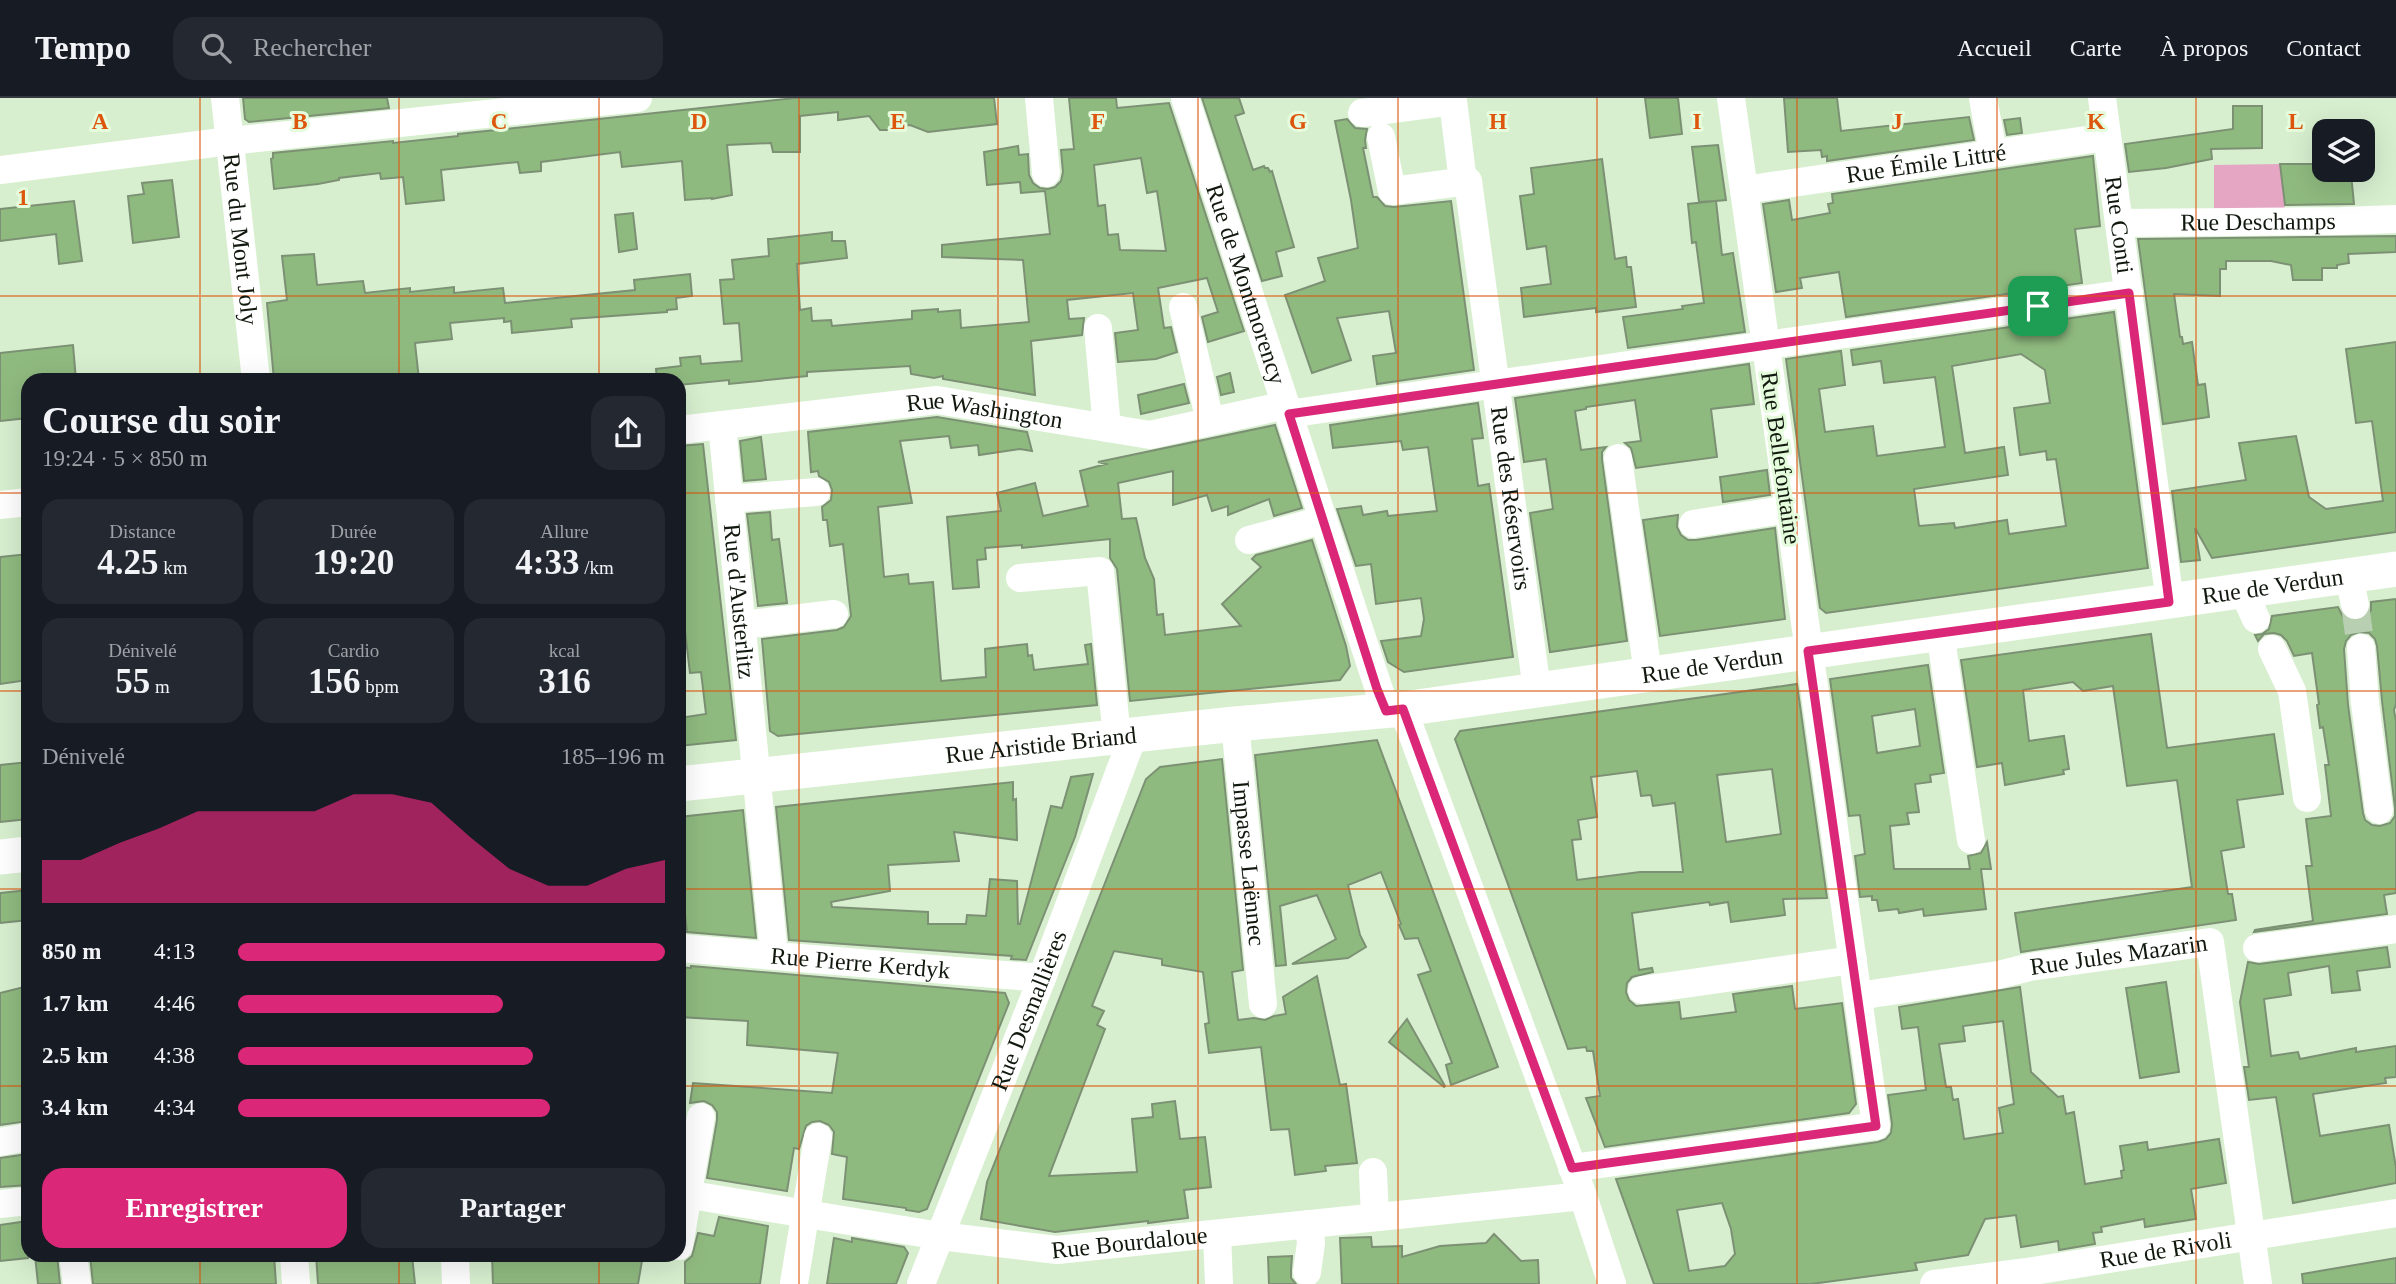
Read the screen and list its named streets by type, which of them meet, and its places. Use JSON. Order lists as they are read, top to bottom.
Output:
{
  "streets": {
    "main road": ["Rue de Verdun", "Rue Aristide Briand"],
    "street": [
      "Rue Émile Littré",
      "Rue Deschamps",
      "Rue Conti",
      "Rue du Mont Joly",
      "Rue de Montmorency",
      "Rue Washington",
      "Rue Bellefontaine",
      "Rue des Réservoirs",
      "Rue d'Austerlitz",
      "Impasse Laënnec",
      "Rue Jules Mazarin",
      "Rue Pierre Kerdyk",
      "Rue Desmallières",
      "Rue Bourdaloue",
      "Rue de Rivoli"
    ]
  },
  "crossings": [
    ["Rue Émile Littré", "Rue Conti"],
    ["Rue Émile Littré", "Rue Bellefontaine"],
    ["Rue Deschamps", "Rue Conti"],
    ["Rue Conti", "Rue Washington"],
    ["Rue Conti", "Rue de Verdun"],
    ["Rue de Montmorency", "Rue Washington"],
    ["Rue de Montmorency", "Rue Bellefontaine"],
    ["Rue de Montmorency", "Rue de Verdun"],
    ["Rue de Montmorency", "Rue Aristide Briand"],
    ["Rue de Montmorency", "Rue Bourdaloue"],
    ["Rue Washington", "Rue Bellefontaine"],
    ["Rue Washington", "Rue des Réservoirs"],
    ["Rue Washington", "Rue d'Austerlitz"],
    ["Rue Bellefontaine", "Rue de Verdun"],
    ["Rue Bellefontaine", "Rue Jules Mazarin"],
    ["Rue des Réservoirs", "Rue de Verdun"],
    ["Rue de Verdun", "Rue Aristide Briand"],
    ["Rue d'Austerlitz", "Rue Aristide Briand"],
    ["Rue d'Austerlitz", "Rue Pierre Kerdyk"],
    ["Rue Aristide Briand", "Impasse Laënnec"],
    ["Rue Aristide Briand", "Rue Desmallières"],
    ["Rue Jules Mazarin", "Rue de Rivoli"],
    ["Rue Pierre Kerdyk", "Rue Desmallières"],
    ["Rue Desmallières", "Rue Bourdaloue"]
  ],
  "page": {
    "header": "Tempo",
    "search": "Rechercher",
    "nav": [
      "Accueil",
      "Carte",
      "À propos",
      "Contact"
    ],
    "heading": ["Course du soir", "19:24 · 5 × 850 m"],
    "stats": [
      ["Distance", "4.25 km"],
      ["Durée", "19:20"],
      ["Allure", "4:33 /km"],
      ["Dénivelé", "55 m"],
      ["Cardio", "156 bpm"],
      ["kcal", "316"]
    ],
    "chart": ["Dénivelé", "185–196 m"],
    "list": [
      {
        "name": "850 m",
        "note": "4:13"
      },
      {
        "name": "1.7 km",
        "note": "4:46"
      },
      {
        "name": "2.5 km",
        "note": "4:38"
      },
      {
        "name": "3.4 km",
        "note": "4:34"
      }
    ],
    "buttons": ["Enregistrer", "Partager"]
  },
  "grid": {
    "columns": [
      "A",
      "B",
      "C",
      "D",
      "E",
      "F",
      "G",
      "H",
      "I",
      "J",
      "K",
      "L"
    ],
    "rows": ["1"]
  }
}
